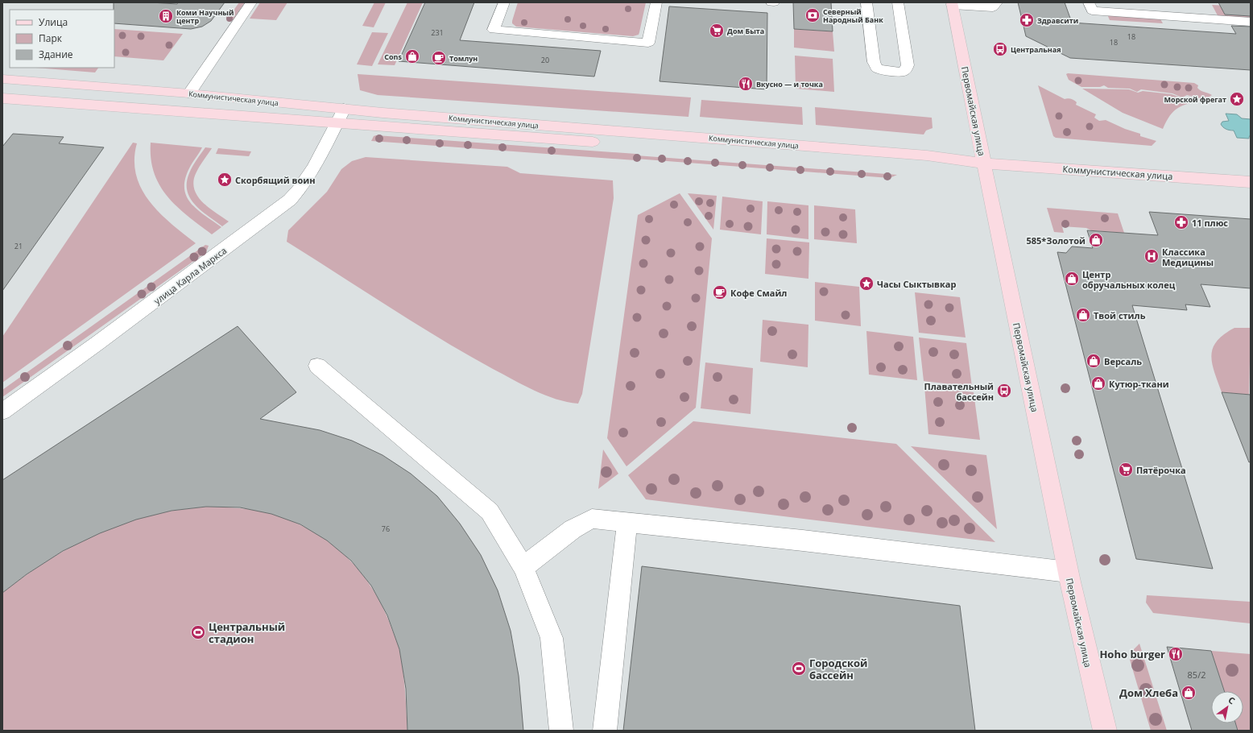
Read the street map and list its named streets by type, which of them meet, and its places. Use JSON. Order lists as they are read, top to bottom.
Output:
{
  "streets": {
    "main road": ["Коммунистическая улица", "Первомайская улица"],
    "street": ["улица Карла Маркса"]
  },
  "crossings": [
    ["Коммунистическая улица", "Первомайская улица"],
    ["Коммунистическая улица", "улица Карла Маркса"]
  ],
  "places": {
    "bank": ["Северный Народный Банк"],
    "building": ["Коми Научный центр"],
    "pharmacy": ["Здравсити", "11 плюс"],
    "supermarket": ["Дом Быта", "Пятёрочка"],
    "bus stop": ["Центральная", "Плавательный бассейн"],
    "shop": [
      "Cons",
      "585*Золотой",
      "Центр обручальных колец",
      "Твой стиль",
      "Версаль",
      "Кутюр-ткани",
      "Дом Хлеба"
    ],
    "cafe": ["Томлун", "Кофе Смайл"],
    "restaurant": ["Вкусно — и точка", "Hoho burger"],
    "place": ["Морской фрегат", "Скорбящий воин", "Часы Сыктывкар"],
    "hospital": ["Классика Медицины"],
    "sports": ["Центральный стадион", "Городской бассейн"]
  },
  "house_numbers": [
    "231",
    "18",
    "18",
    "20",
    "21",
    "76",
    "85/2"
  ],
  "legend": ["Улица", "Парк", "Здание"],
  "north": "top right"
}
